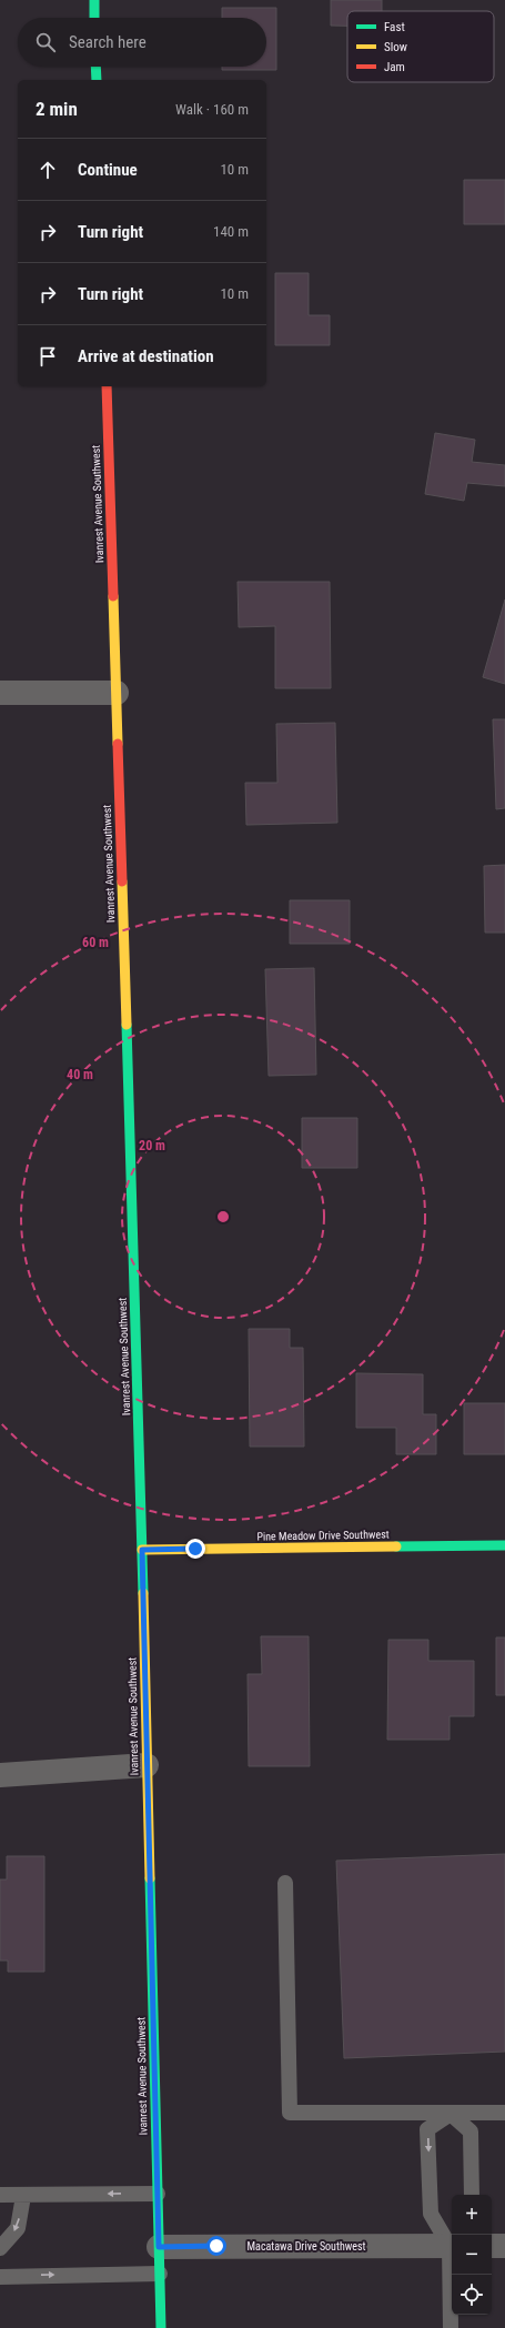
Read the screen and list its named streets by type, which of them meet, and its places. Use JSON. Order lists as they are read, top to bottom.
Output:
{
  "streets": {
    "street": ["Ivanrest Avenue Southwest", "Pine Meadow Drive Southwest", "Macatawa Drive Southwest"]
  },
  "crossings": [
    ["Ivanrest Avenue Southwest", "Pine Meadow Drive Southwest"],
    ["Ivanrest Avenue Southwest", "Macatawa Drive Southwest"]
  ],
  "legend": ["Fast", "Slow", "Jam"],
  "page": {
    "search": "Search here",
    "heading": ["2 min", "Walk · 160 m"],
    "list": [
      ["Continue", "10 m"],
      ["Turn right", "140 m"],
      ["Turn right", "10 m"],
      "Arrive at destination"
    ],
    "map_buttons": ["+", "−"]
  },
  "rings": ["60 m", "40 m", "20 m"]
}
